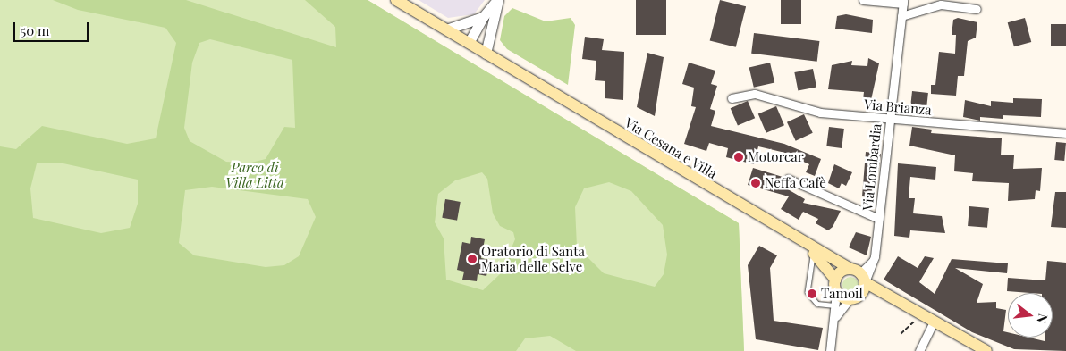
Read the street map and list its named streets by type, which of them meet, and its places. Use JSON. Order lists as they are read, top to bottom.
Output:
{
  "streets": {
    "main road": ["Via Cesana e Villa"],
    "street": ["Via Brianza", "Via Lombardia"]
  },
  "crossings": [
    ["Via Brianza", "Via Lombardia"],
    ["Via Cesana e Villa", "Via Lombardia"]
  ],
  "parks": ["Parco di Villa Litta"],
  "places": [
    "Motorcar",
    "Neffa Cafè",
    "Oratorio di Santa Maria delle Selve",
    "Tamoil"
  ],
  "scale_bar": "50 m",
  "north": "right"
}
